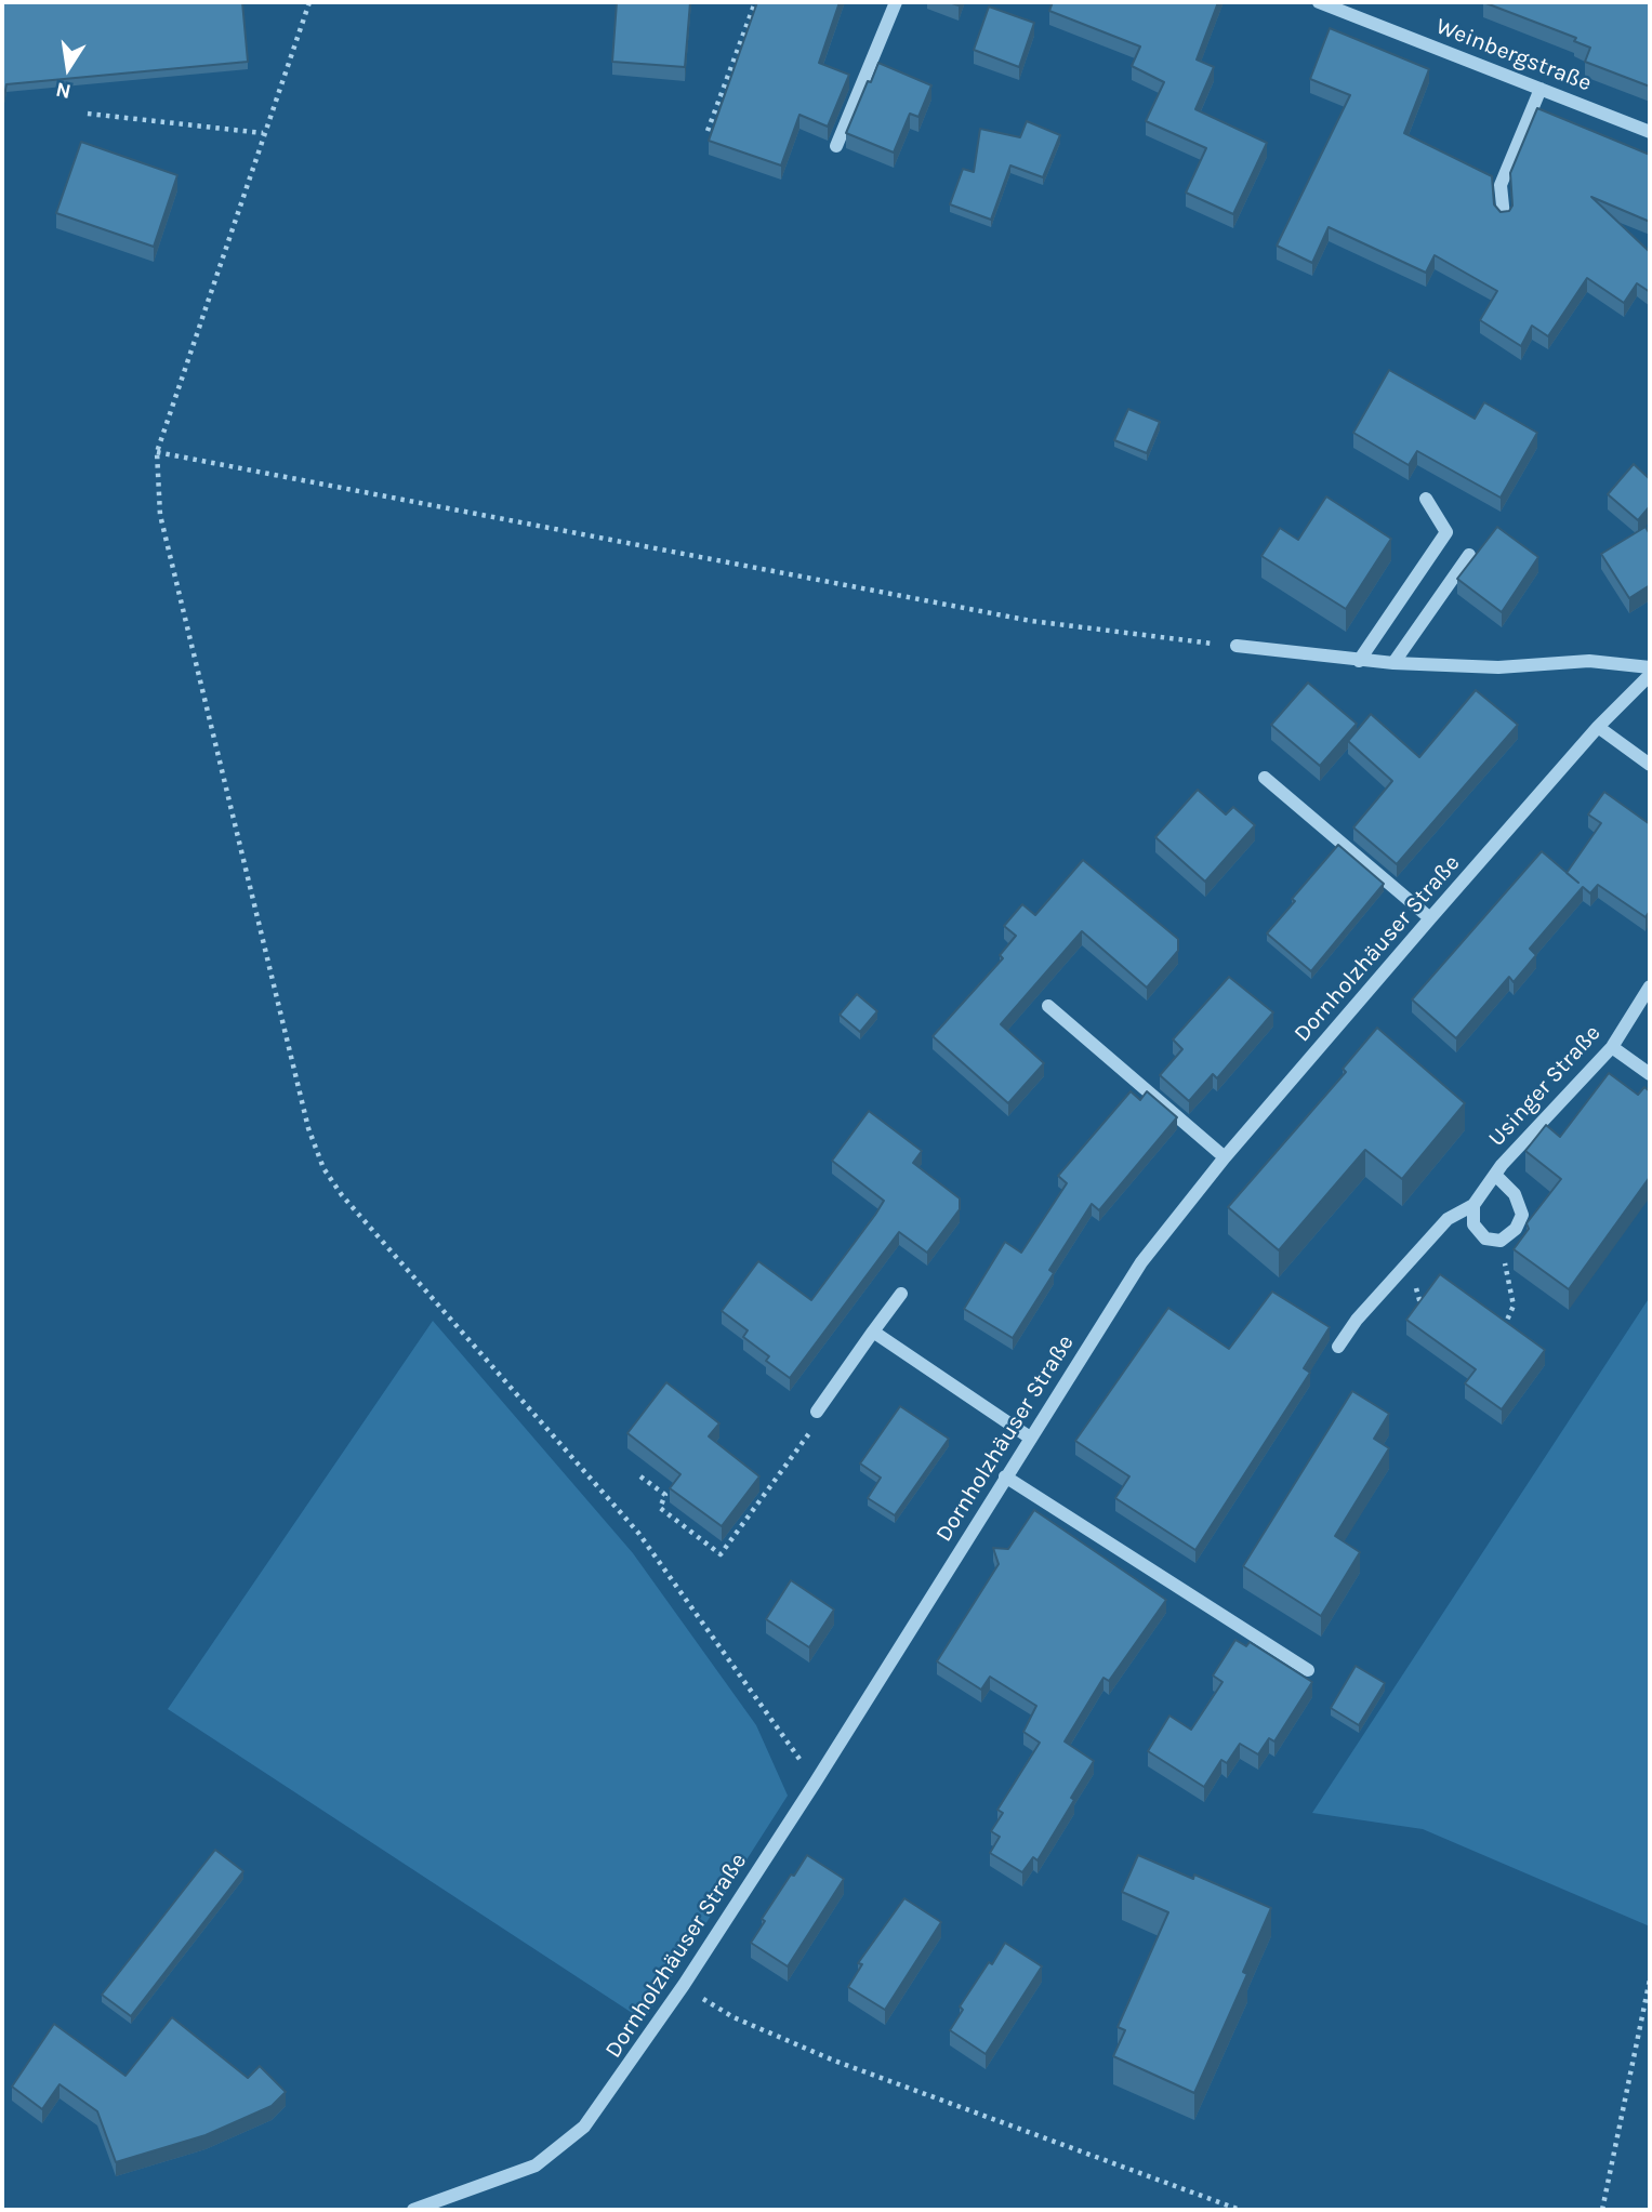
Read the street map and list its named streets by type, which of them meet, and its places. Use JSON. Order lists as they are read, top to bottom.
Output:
{
  "streets": {
    "street": ["Weinbergstraße", "Dornholzhäuser Straße", "Usinger Straße"]
  },
  "north": "bottom"
}
